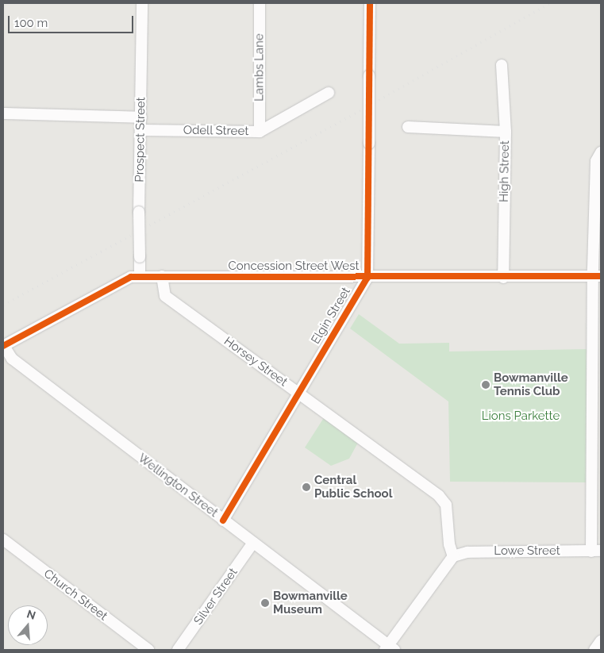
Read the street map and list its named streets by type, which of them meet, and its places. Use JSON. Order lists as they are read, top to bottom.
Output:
{
  "streets": {
    "street": [
      "Lambs Lane",
      "Odell Street",
      "Prospect Street",
      "High Street",
      "Concession Street West",
      "Elgin Street",
      "Horsey Street",
      "Wellington Street",
      "Lowe Street",
      "Church Street",
      "Silver Street"
    ]
  },
  "crossings": [
    ["Lambs Lane", "Odell Street"],
    ["Odell Street", "Prospect Street"],
    ["Prospect Street", "Concession Street West"],
    ["High Street", "Concession Street West"],
    ["Concession Street West", "Elgin Street"],
    ["Concession Street West", "Horsey Street"],
    ["Concession Street West", "Wellington Street"],
    ["Elgin Street", "Horsey Street"],
    ["Elgin Street", "Wellington Street"],
    ["Horsey Street", "Lowe Street"],
    ["Wellington Street", "Silver Street"]
  ],
  "parks": ["Lions Parkette"],
  "places": ["Bowmanville Tennis Club", "Central Public School", "Bowmanville Museum"],
  "scale_bar": "100 m",
  "north": "top"
}
